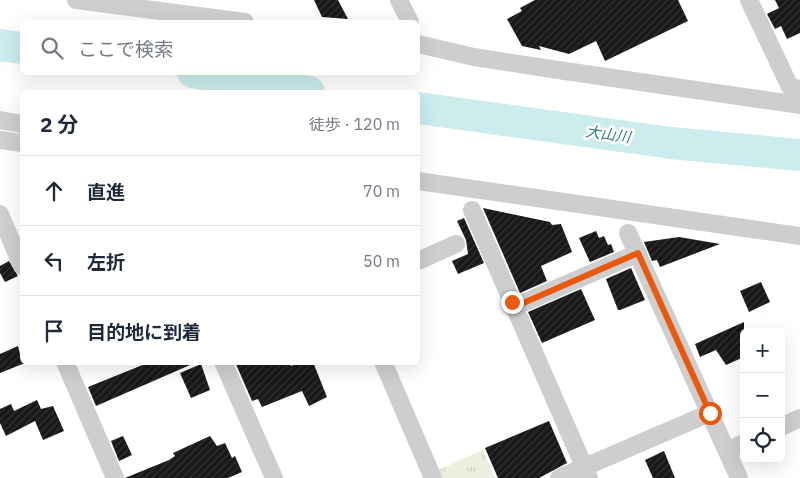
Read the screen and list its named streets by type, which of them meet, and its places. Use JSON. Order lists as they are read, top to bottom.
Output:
{
  "water": ["大山川"],
  "page": {
    "search": "ここで検索",
    "heading": ["2 分", "徒歩 · 120 m"],
    "list": [
      ["直進", "70 m"],
      ["左折", "50 m"],
      "目的地に到着"
    ],
    "map_buttons": ["+", "−"]
  }
}
